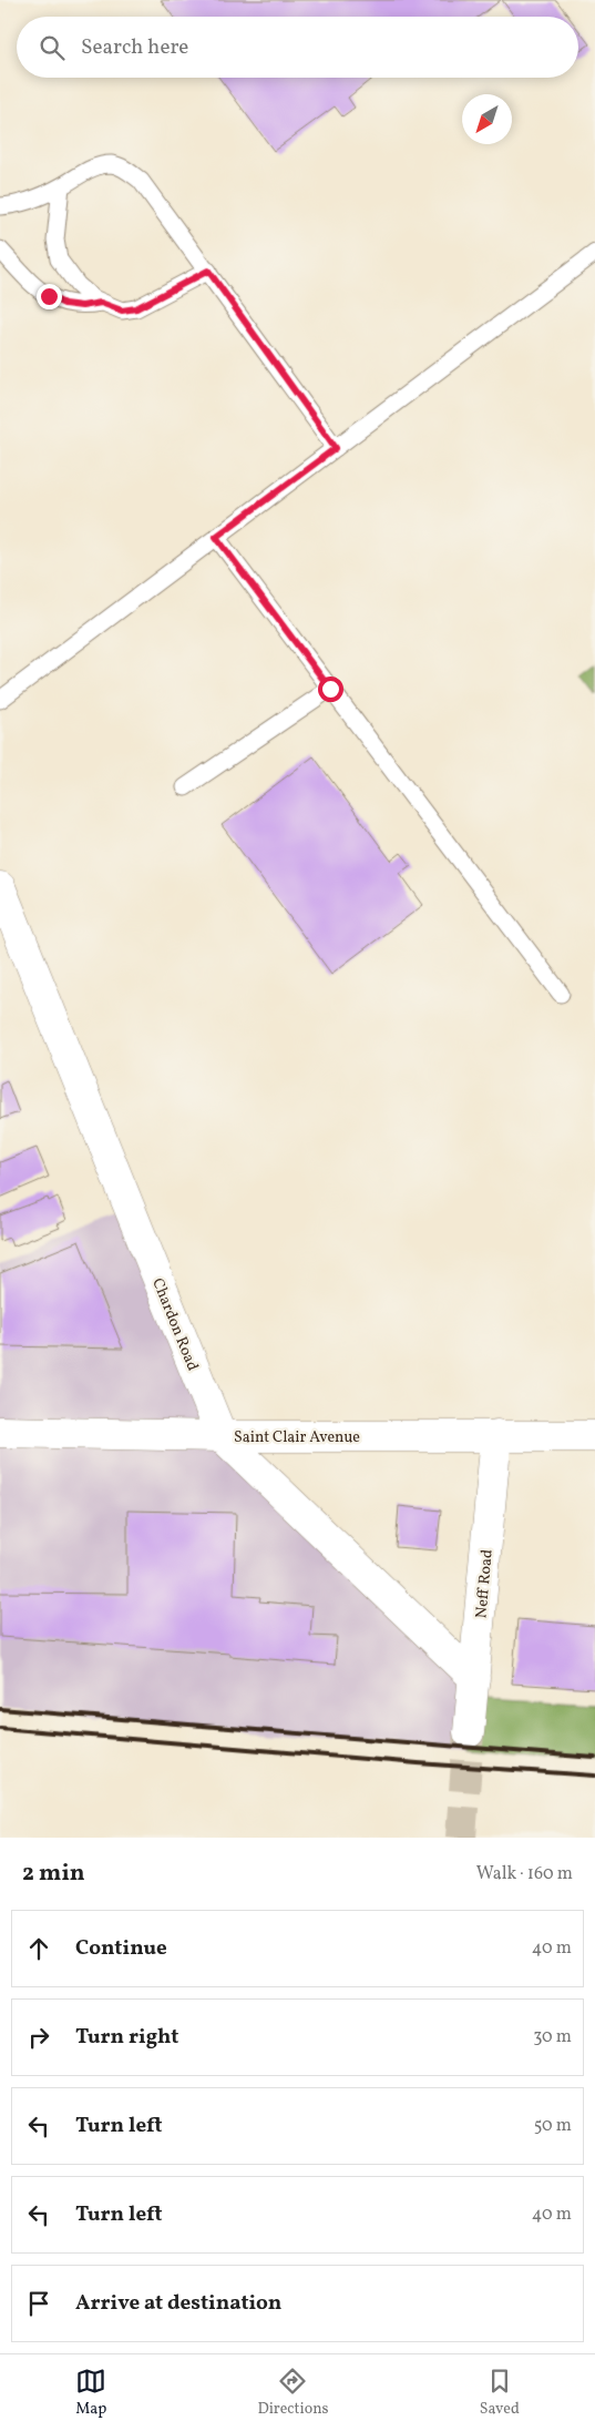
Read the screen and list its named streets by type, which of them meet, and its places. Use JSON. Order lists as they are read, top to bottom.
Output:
{
  "streets": {
    "street": ["Chardon Road", "Saint Clair Avenue", "Neff Road"]
  },
  "crossings": [
    ["Chardon Road", "Saint Clair Avenue"],
    ["Chardon Road", "Neff Road"],
    ["Saint Clair Avenue", "Neff Road"]
  ],
  "north": "bottom left",
  "page": {
    "search": "Search here",
    "heading": ["2 min", "Walk · 160 m"],
    "list": [
      ["Continue", "40 m"],
      ["Turn right", "30 m"],
      ["Turn left", "50 m"],
      ["Turn left", "40 m"],
      "Arrive at destination"
    ],
    "nav": ["Map", "Directions", "Saved"]
  }
}
